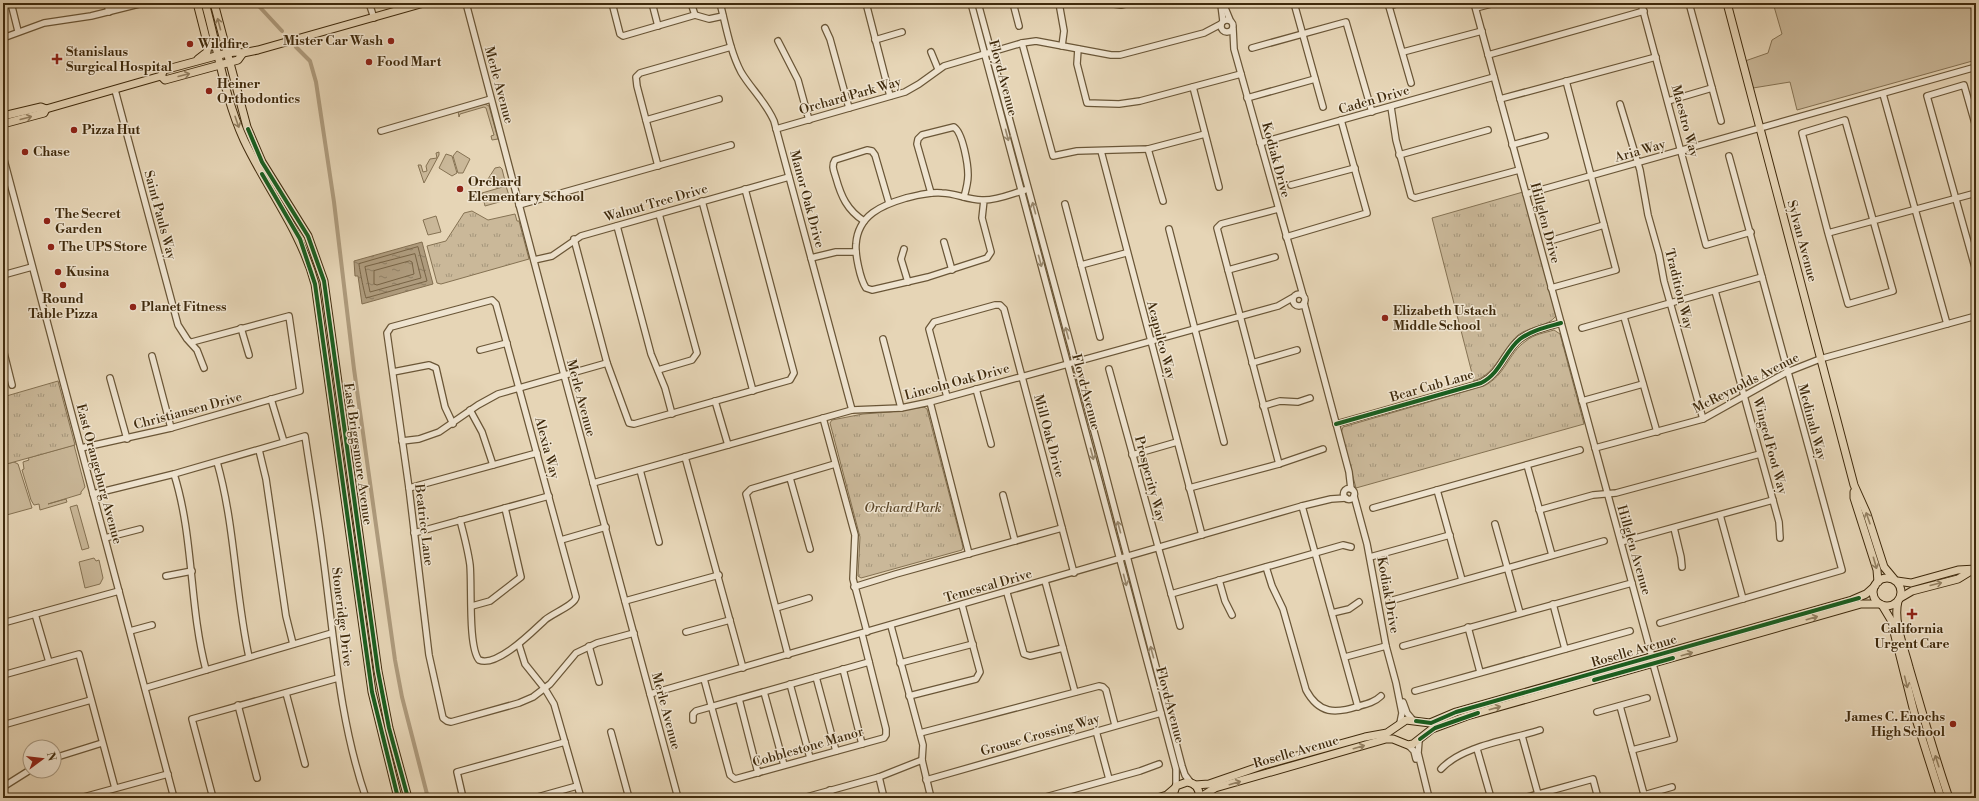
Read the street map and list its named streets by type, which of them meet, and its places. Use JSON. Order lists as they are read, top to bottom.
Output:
{
  "streets": {
    "main road": ["Sylvan Avenue", "East Briggsmore Avenue", "Roselle Avenue"],
    "street": [
      "Floyd Avenue",
      "Merle Avenue",
      "Orchard Park Way",
      "Caden Drive",
      "Maestro Way",
      "Aria Way",
      "Kodiak Drive",
      "Manor Oak Drive",
      "Walnut Tree Drive",
      "Saint Pauls Way",
      "Hillglen Drive",
      "Tradition Way",
      "Acapulco Way",
      "Lincoln Oak Drive",
      "McReynolds Avenue",
      "Bear Cub Lane",
      "Christiansen Drive",
      "Medinah Way",
      "Mill Oak Drive",
      "Winged Foot Way",
      "Alexia Way",
      "East Orangeburg Avenue",
      "Prosperity Way",
      "Beatrice Lane",
      "Hillglen Avenue",
      "Temescal Drive",
      "Stoneridge Drive",
      "Grouse Crossing Way",
      "Cobblestone Manor"
    ]
  },
  "crossings": [
    ["Floyd Avenue", "Orchard Park Way"],
    ["Floyd Avenue", "Lincoln Oak Drive"],
    ["Floyd Avenue", "Temescal Drive"],
    ["Floyd Avenue", "Roselle Avenue"],
    ["Floyd Avenue", "Grouse Crossing Way"],
    ["Merle Avenue", "Walnut Tree Drive"],
    ["Merle Avenue", "Lincoln Oak Drive"],
    ["Merle Avenue", "Temescal Drive"],
    ["Orchard Park Way", "Kodiak Drive"],
    ["Orchard Park Way", "Manor Oak Drive"],
    ["Caden Drive", "Kodiak Drive"],
    ["Caden Drive", "Hillglen Drive"],
    ["Maestro Way", "Aria Way"],
    ["Maestro Way", "Medinah Way"],
    ["Aria Way", "Hillglen Drive"],
    ["Aria Way", "Sylvan Avenue"],
    ["Aria Way", "Tradition Way"],
    ["Kodiak Drive", "Lincoln Oak Drive"],
    ["Kodiak Drive", "Temescal Drive"],
    ["Kodiak Drive", "Roselle Avenue"],
    ["Manor Oak Drive", "Walnut Tree Drive"],
    ["Manor Oak Drive", "Lincoln Oak Drive"],
    ["Hillglen Drive", "McReynolds Avenue"],
    ["Hillglen Drive", "Bear Cub Lane"],
    ["Hillglen Drive", "Hillglen Avenue"],
    ["Sylvan Avenue", "McReynolds Avenue"],
    ["Sylvan Avenue", "Roselle Avenue"],
    ["Tradition Way", "McReynolds Avenue"],
    ["Acapulco Way", "Lincoln Oak Drive"],
    ["Acapulco Way", "Temescal Drive"],
    ["Lincoln Oak Drive", "Mill Oak Drive"],
    ["Lincoln Oak Drive", "Cobblestone Manor"],
    ["McReynolds Avenue", "Medinah Way"],
    ["McReynolds Avenue", "Winged Foot Way"],
    ["McReynolds Avenue", "Hillglen Avenue"],
    ["Christiansen Drive", "East Orangeburg Avenue"],
    ["Mill Oak Drive", "Temescal Drive"],
    ["Alexia Way", "Beatrice Lane"],
    ["Prosperity Way", "Temescal Drive"],
    ["Hillglen Avenue", "Roselle Avenue"],
    ["Temescal Drive", "Cobblestone Manor"]
  ],
  "parks": ["Orchard Park"],
  "places": {
    "other": [
      "Mister Car Wash",
      "Wildfire",
      "Food Mart",
      "Heiner Orthodontics",
      "Pizza Hut",
      "Chase",
      "Orchard Elementary School",
      "The Secret Garden",
      "The UPS Store",
      "Kusina",
      "Round Table Pizza",
      "Planet Fitness",
      "Elizabeth Ustach Middle School",
      "James C. Enochs High School"
    ],
    "health": ["Stanislaus Surgical Hospital", "California Urgent Care"]
  },
  "north": "right"
}
